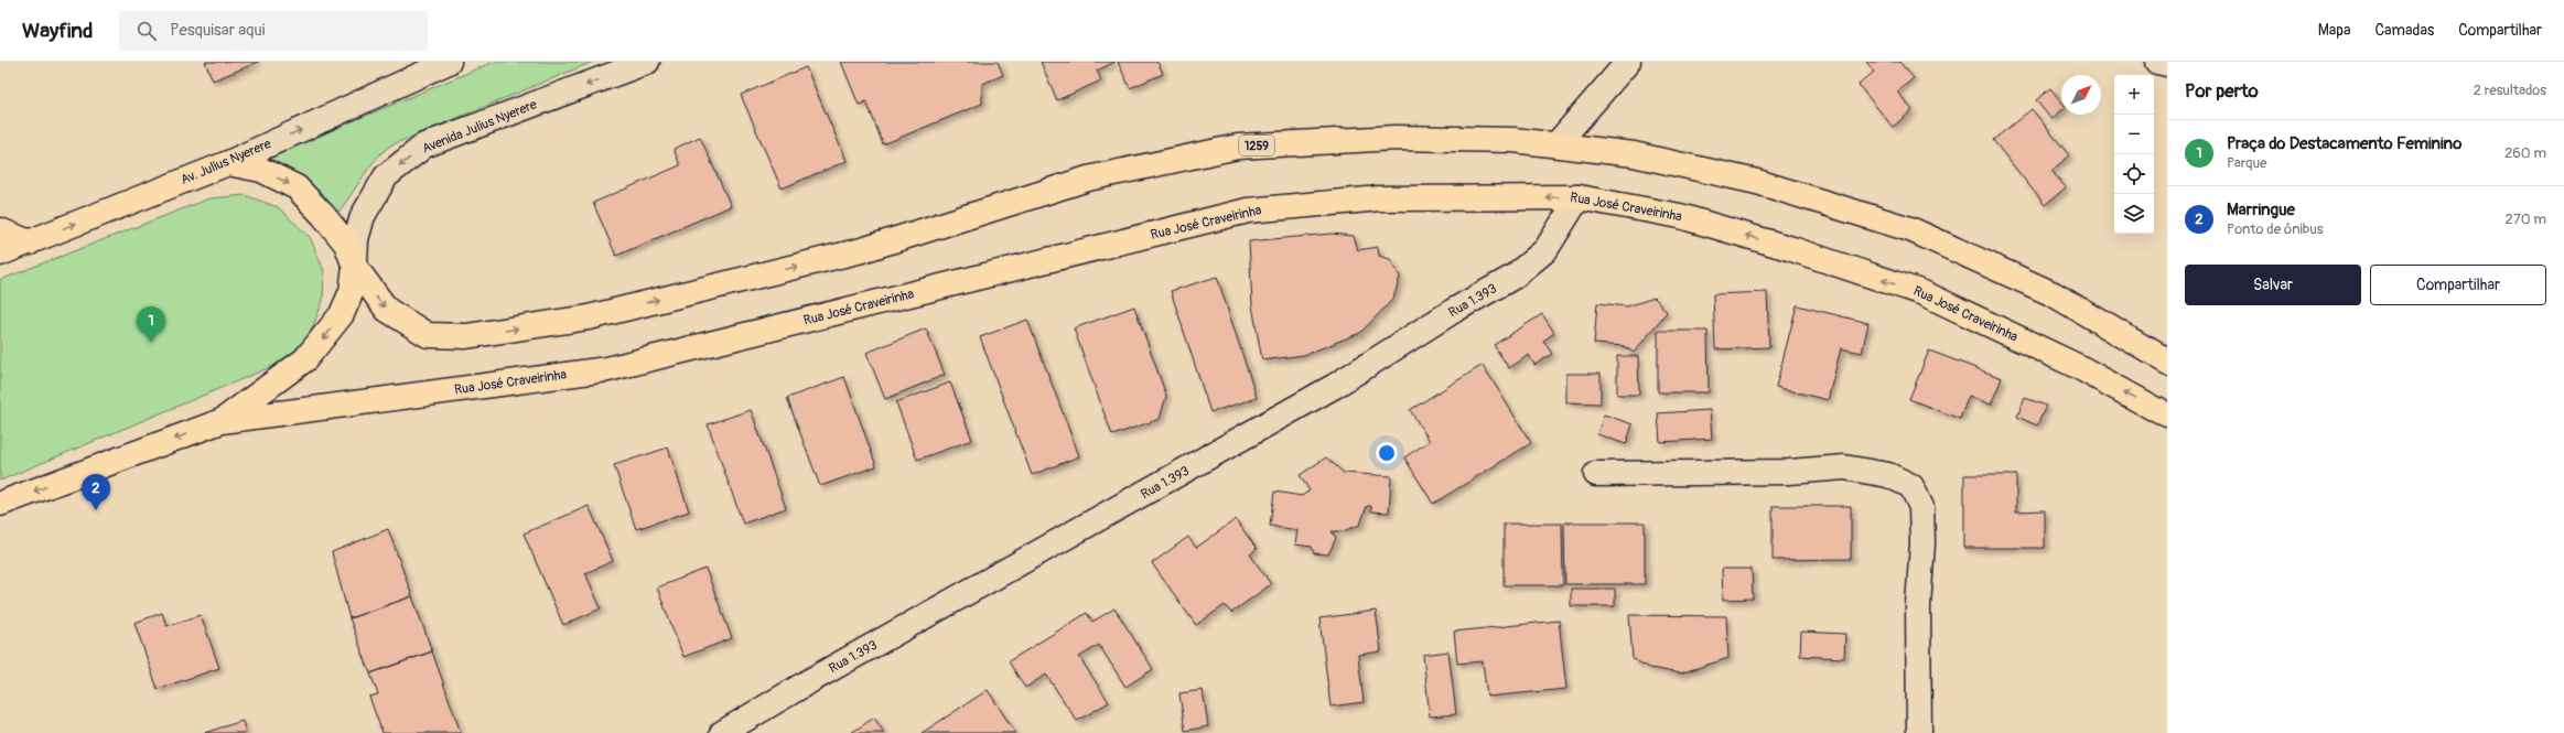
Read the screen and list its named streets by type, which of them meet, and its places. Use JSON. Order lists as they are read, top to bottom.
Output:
{
  "streets": {
    "main road": ["1259", "Av. Julius Nyerere", "Rua José Craveirinha"],
    "street": ["Avenida Julius Nyerere", "Rua 1.393"]
  },
  "crossings": [
    ["Avenida Julius Nyerere", "1259"],
    ["Rua José Craveirinha", "Rua 1.393"]
  ],
  "one_way": ["Avenida Julius Nyerere", "Av. Julius Nyerere"],
  "north": "top right",
  "page": {
    "header": "Wayfind",
    "search": "Pesquisar aqui",
    "nav": ["Mapa", "Camadas", "Compartilhar"],
    "heading": ["Por perto", "2 resultados"],
    "map_buttons": ["+", "−"],
    "list": [
      {
        "mark": "1",
        "name": "Praça do Destacamento Feminino",
        "note": "Parque",
        "value": "260 m"
      },
      {
        "mark": "2",
        "name": "Marringue",
        "note": "Ponto de ônibus",
        "value": "270 m"
      }
    ],
    "buttons": ["Salvar", "Compartilhar"],
    "pins": ["1", "2"]
  }
}
